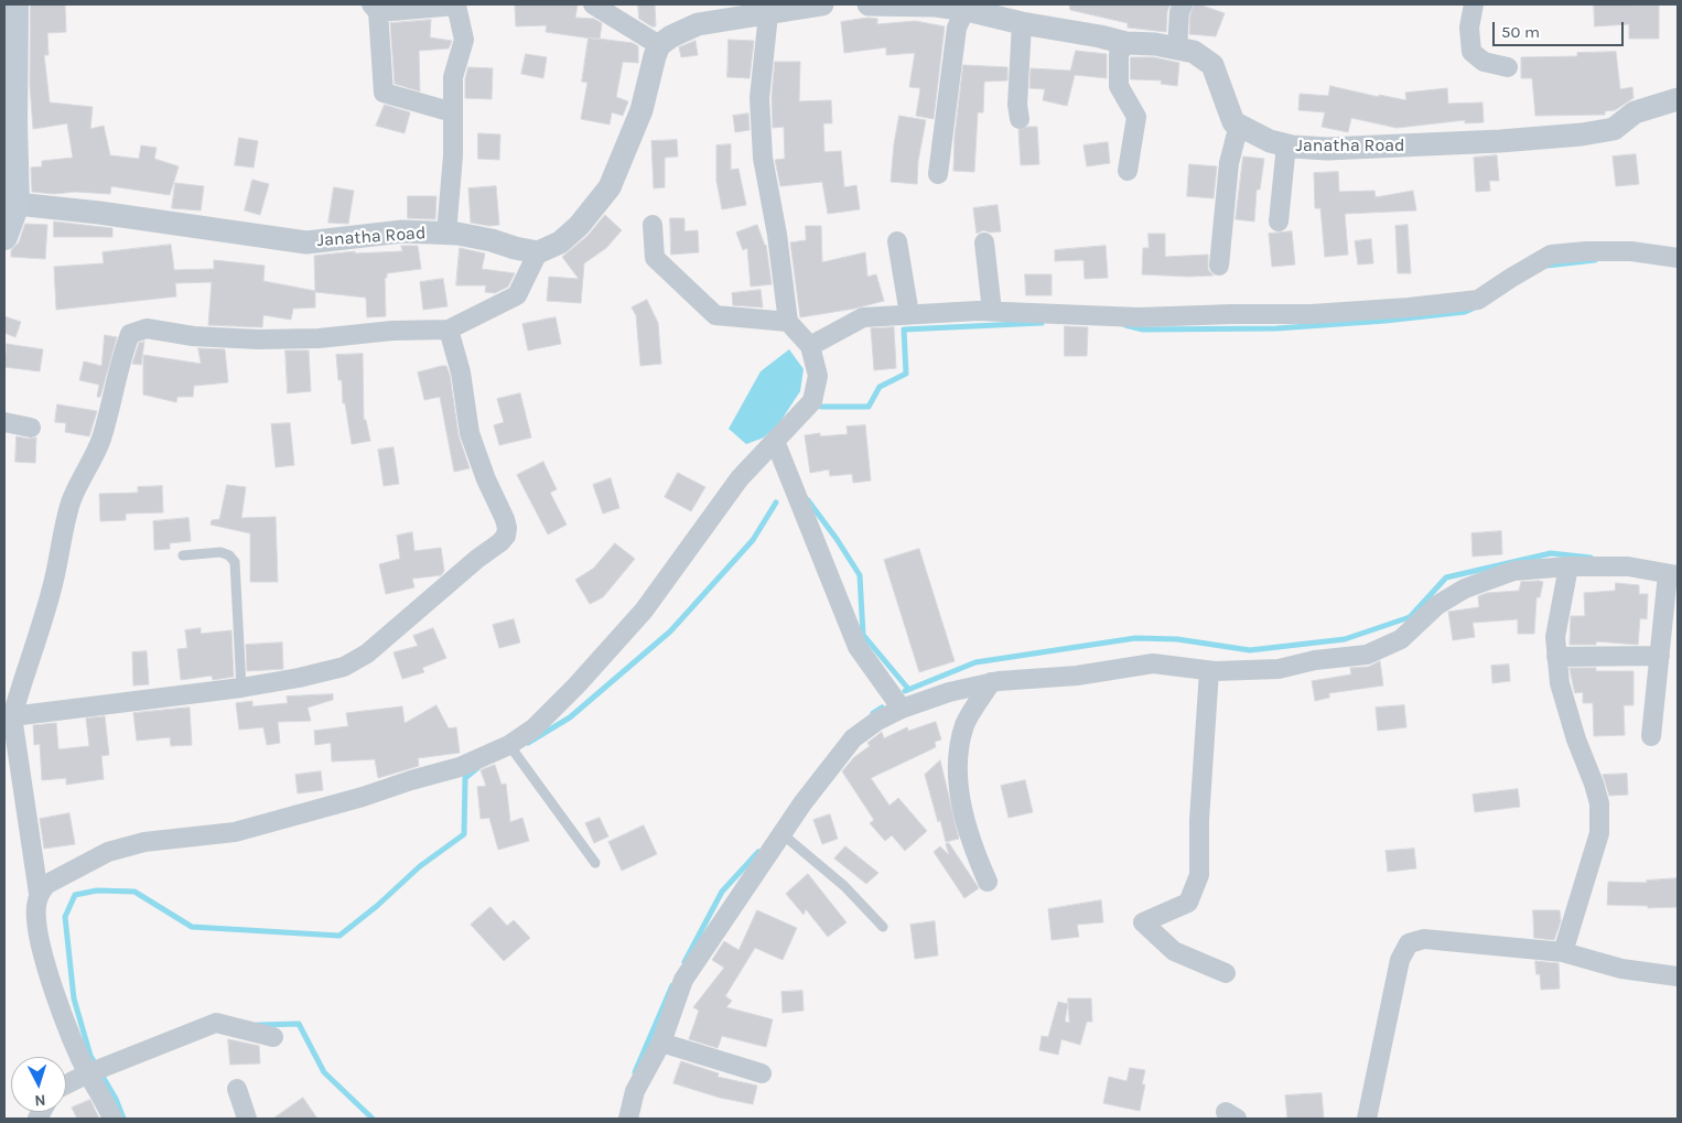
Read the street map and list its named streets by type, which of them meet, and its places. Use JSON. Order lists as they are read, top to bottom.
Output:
{
  "streets": {
    "street": ["Janatha Road"]
  },
  "scale_bar": "50 m",
  "north": "bottom"
}
